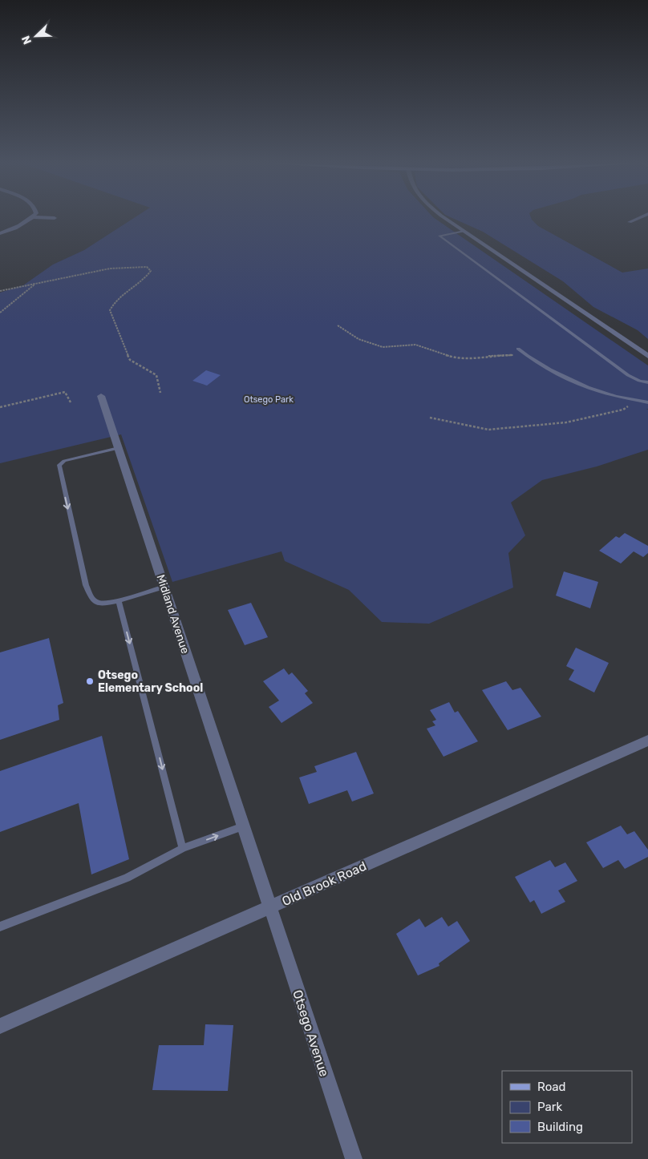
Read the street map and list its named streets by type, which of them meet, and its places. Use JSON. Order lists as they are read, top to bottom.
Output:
{
  "streets": {
    "street": ["Midland Avenue", "Old Brook Road", "Otsego Avenue"]
  },
  "crossings": [
    ["Midland Avenue", "Old Brook Road"],
    ["Midland Avenue", "Otsego Avenue"],
    ["Old Brook Road", "Otsego Avenue"]
  ],
  "parks": ["Otsego Park"],
  "places": ["Otsego Elementary School"],
  "legend": ["Road", "Park", "Building"],
  "north": "bottom left"
}
